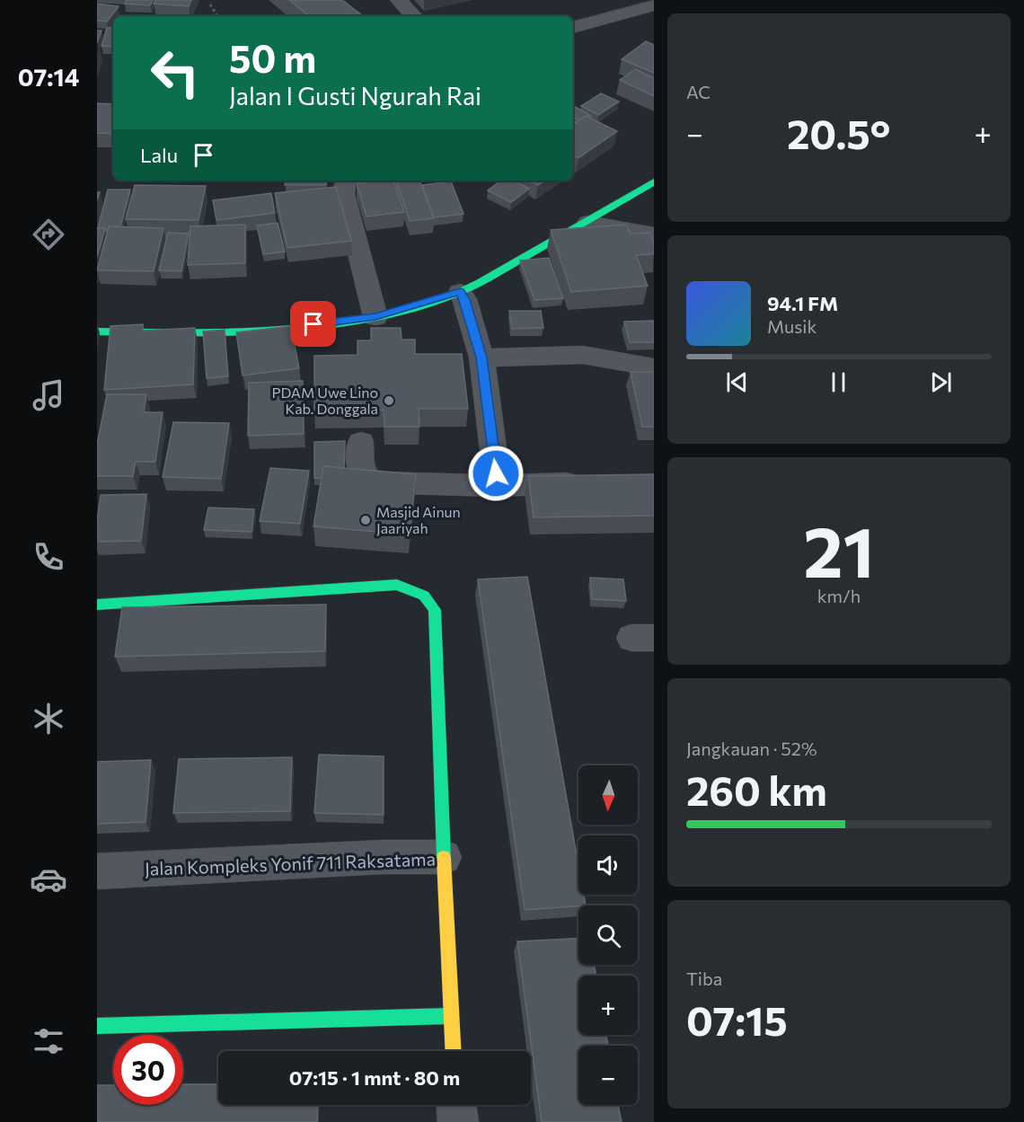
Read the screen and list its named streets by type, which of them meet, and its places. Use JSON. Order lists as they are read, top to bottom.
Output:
{
  "streets": {
    "street": ["Jalan Kompleks Yonif 711 Raksatama"]
  },
  "places": ["PDAM Uwe Lino Kab. Donggala", "Masjid Ainun Jaariyah"],
  "north": "bottom",
  "page": {
    "tabs": "07:14",
    "tile": [
      "AC",
      ["21", "km/h"],
      ["Jangkauan · 52%", "260 km"],
      ["Tiba", "07:15"]
    ],
    "turn": ["50 m", "Jalan I Gusti Ngurah Rai"],
    "heat": ["−", "20.5°", "+"],
    "then": "Lalu",
    "song": ["94.1 FM", "Musik"],
    "map_buttons": ["+", "−"],
    "limit": "30",
    "trip": "07:15 · 1 mnt · 80 m"
  }
}
